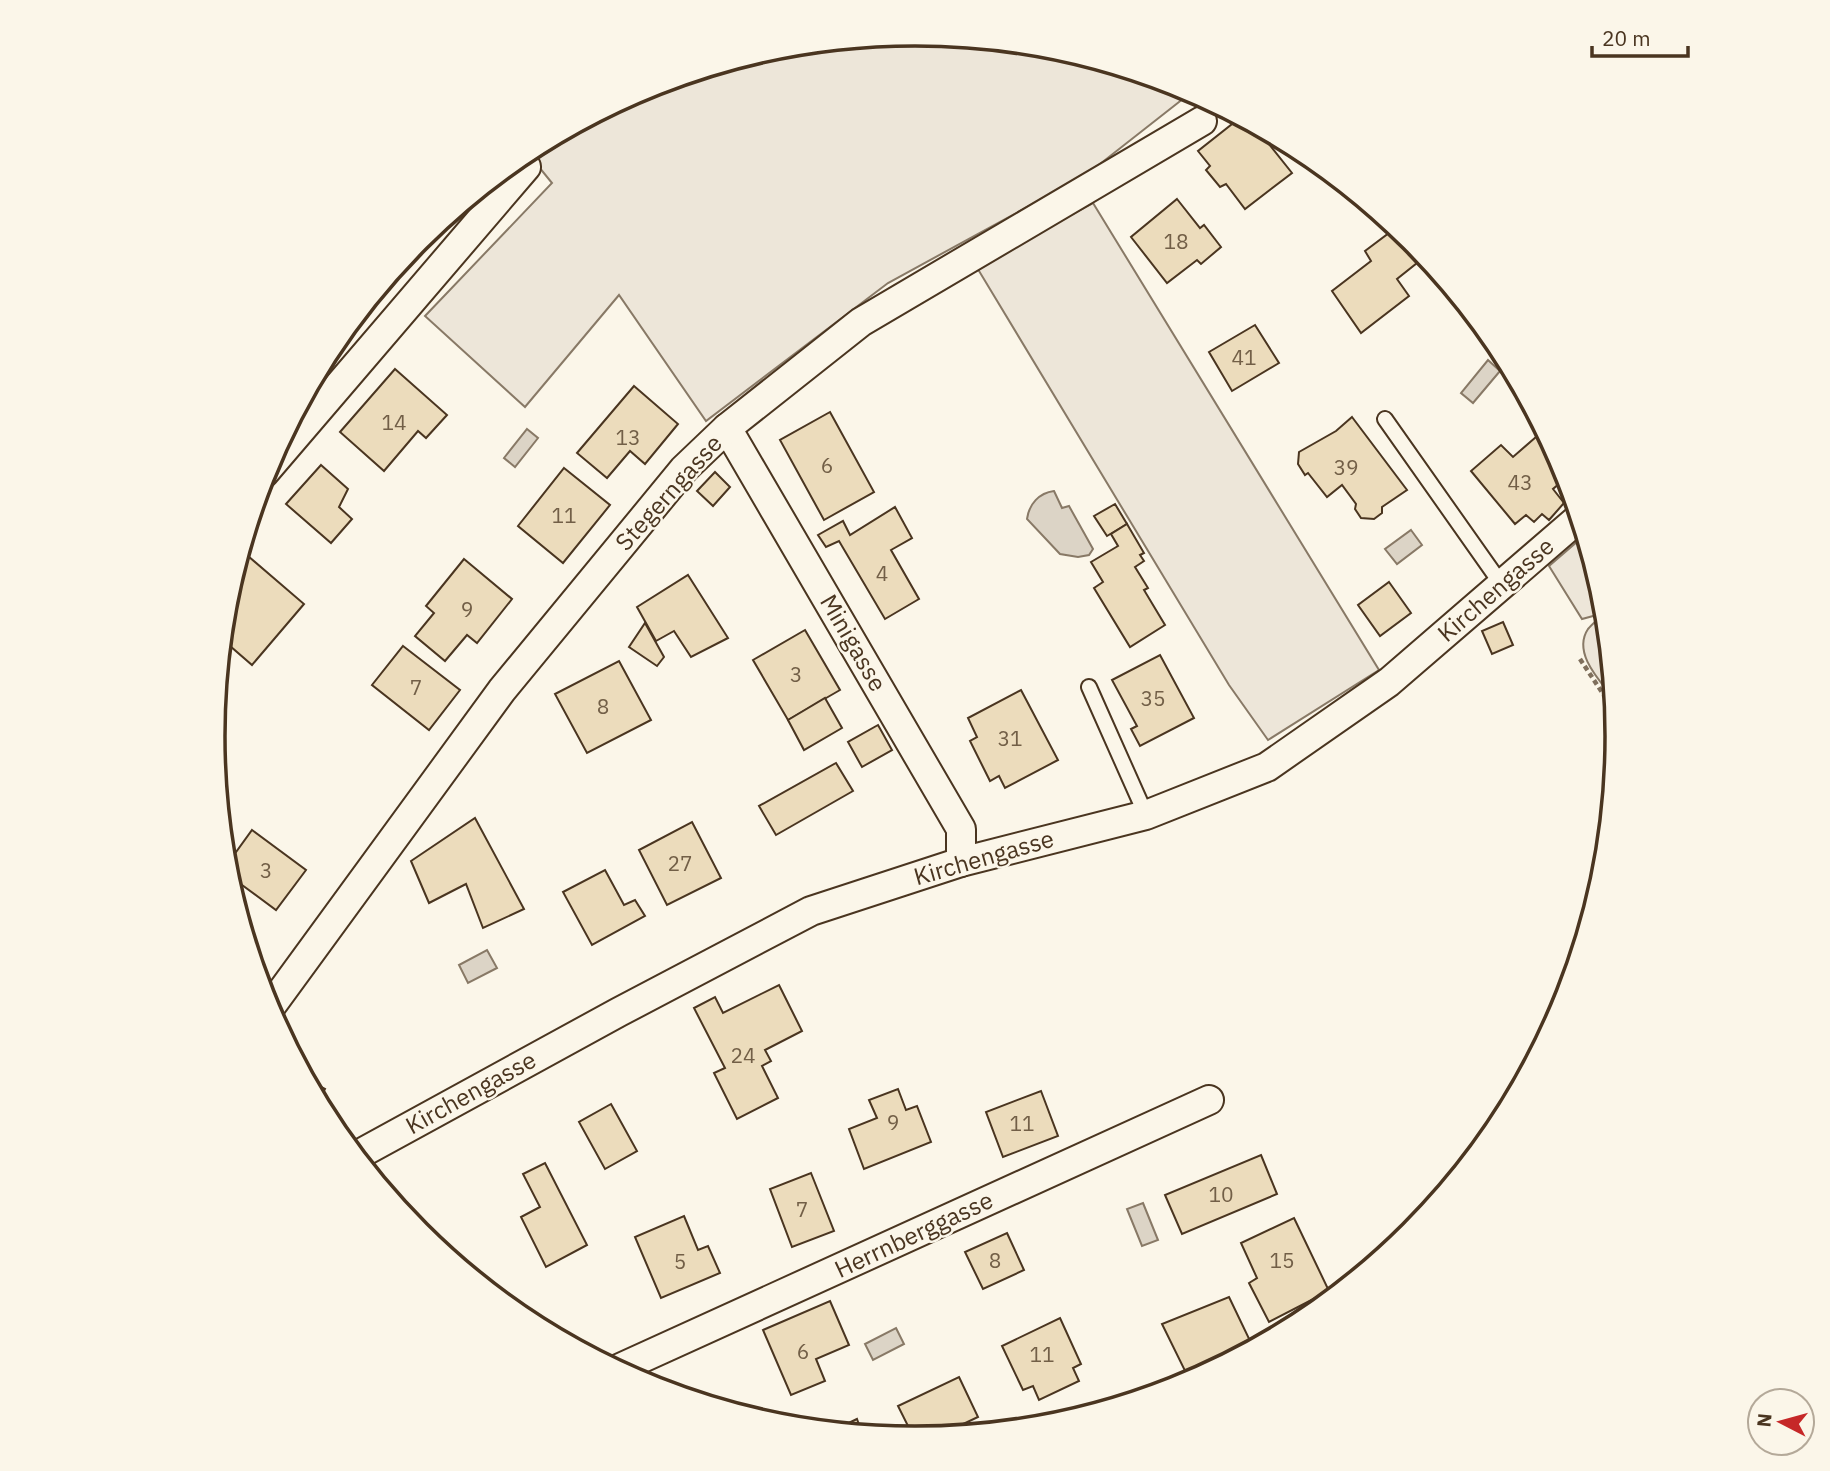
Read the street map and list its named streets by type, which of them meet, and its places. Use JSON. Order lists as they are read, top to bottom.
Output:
{
  "streets": {
    "street": [
      "Stegerngasse",
      "Kirchengasse",
      "Minigasse",
      "Herrnberggasse"
    ]
  },
  "crossings": [
    ["Stegerngasse", "Minigasse"],
    ["Kirchengasse", "Minigasse"]
  ],
  "house_numbers": [
    "18",
    "41",
    "14",
    "13",
    "6",
    "39",
    "43",
    "11",
    "4",
    "9",
    "3",
    "7",
    "35",
    "8",
    "31",
    "27",
    "3",
    "24",
    "9",
    "11",
    "10",
    "7",
    "8",
    "15",
    "5",
    "6",
    "11"
  ],
  "scale_bar": "20 m",
  "north": "left"
}
